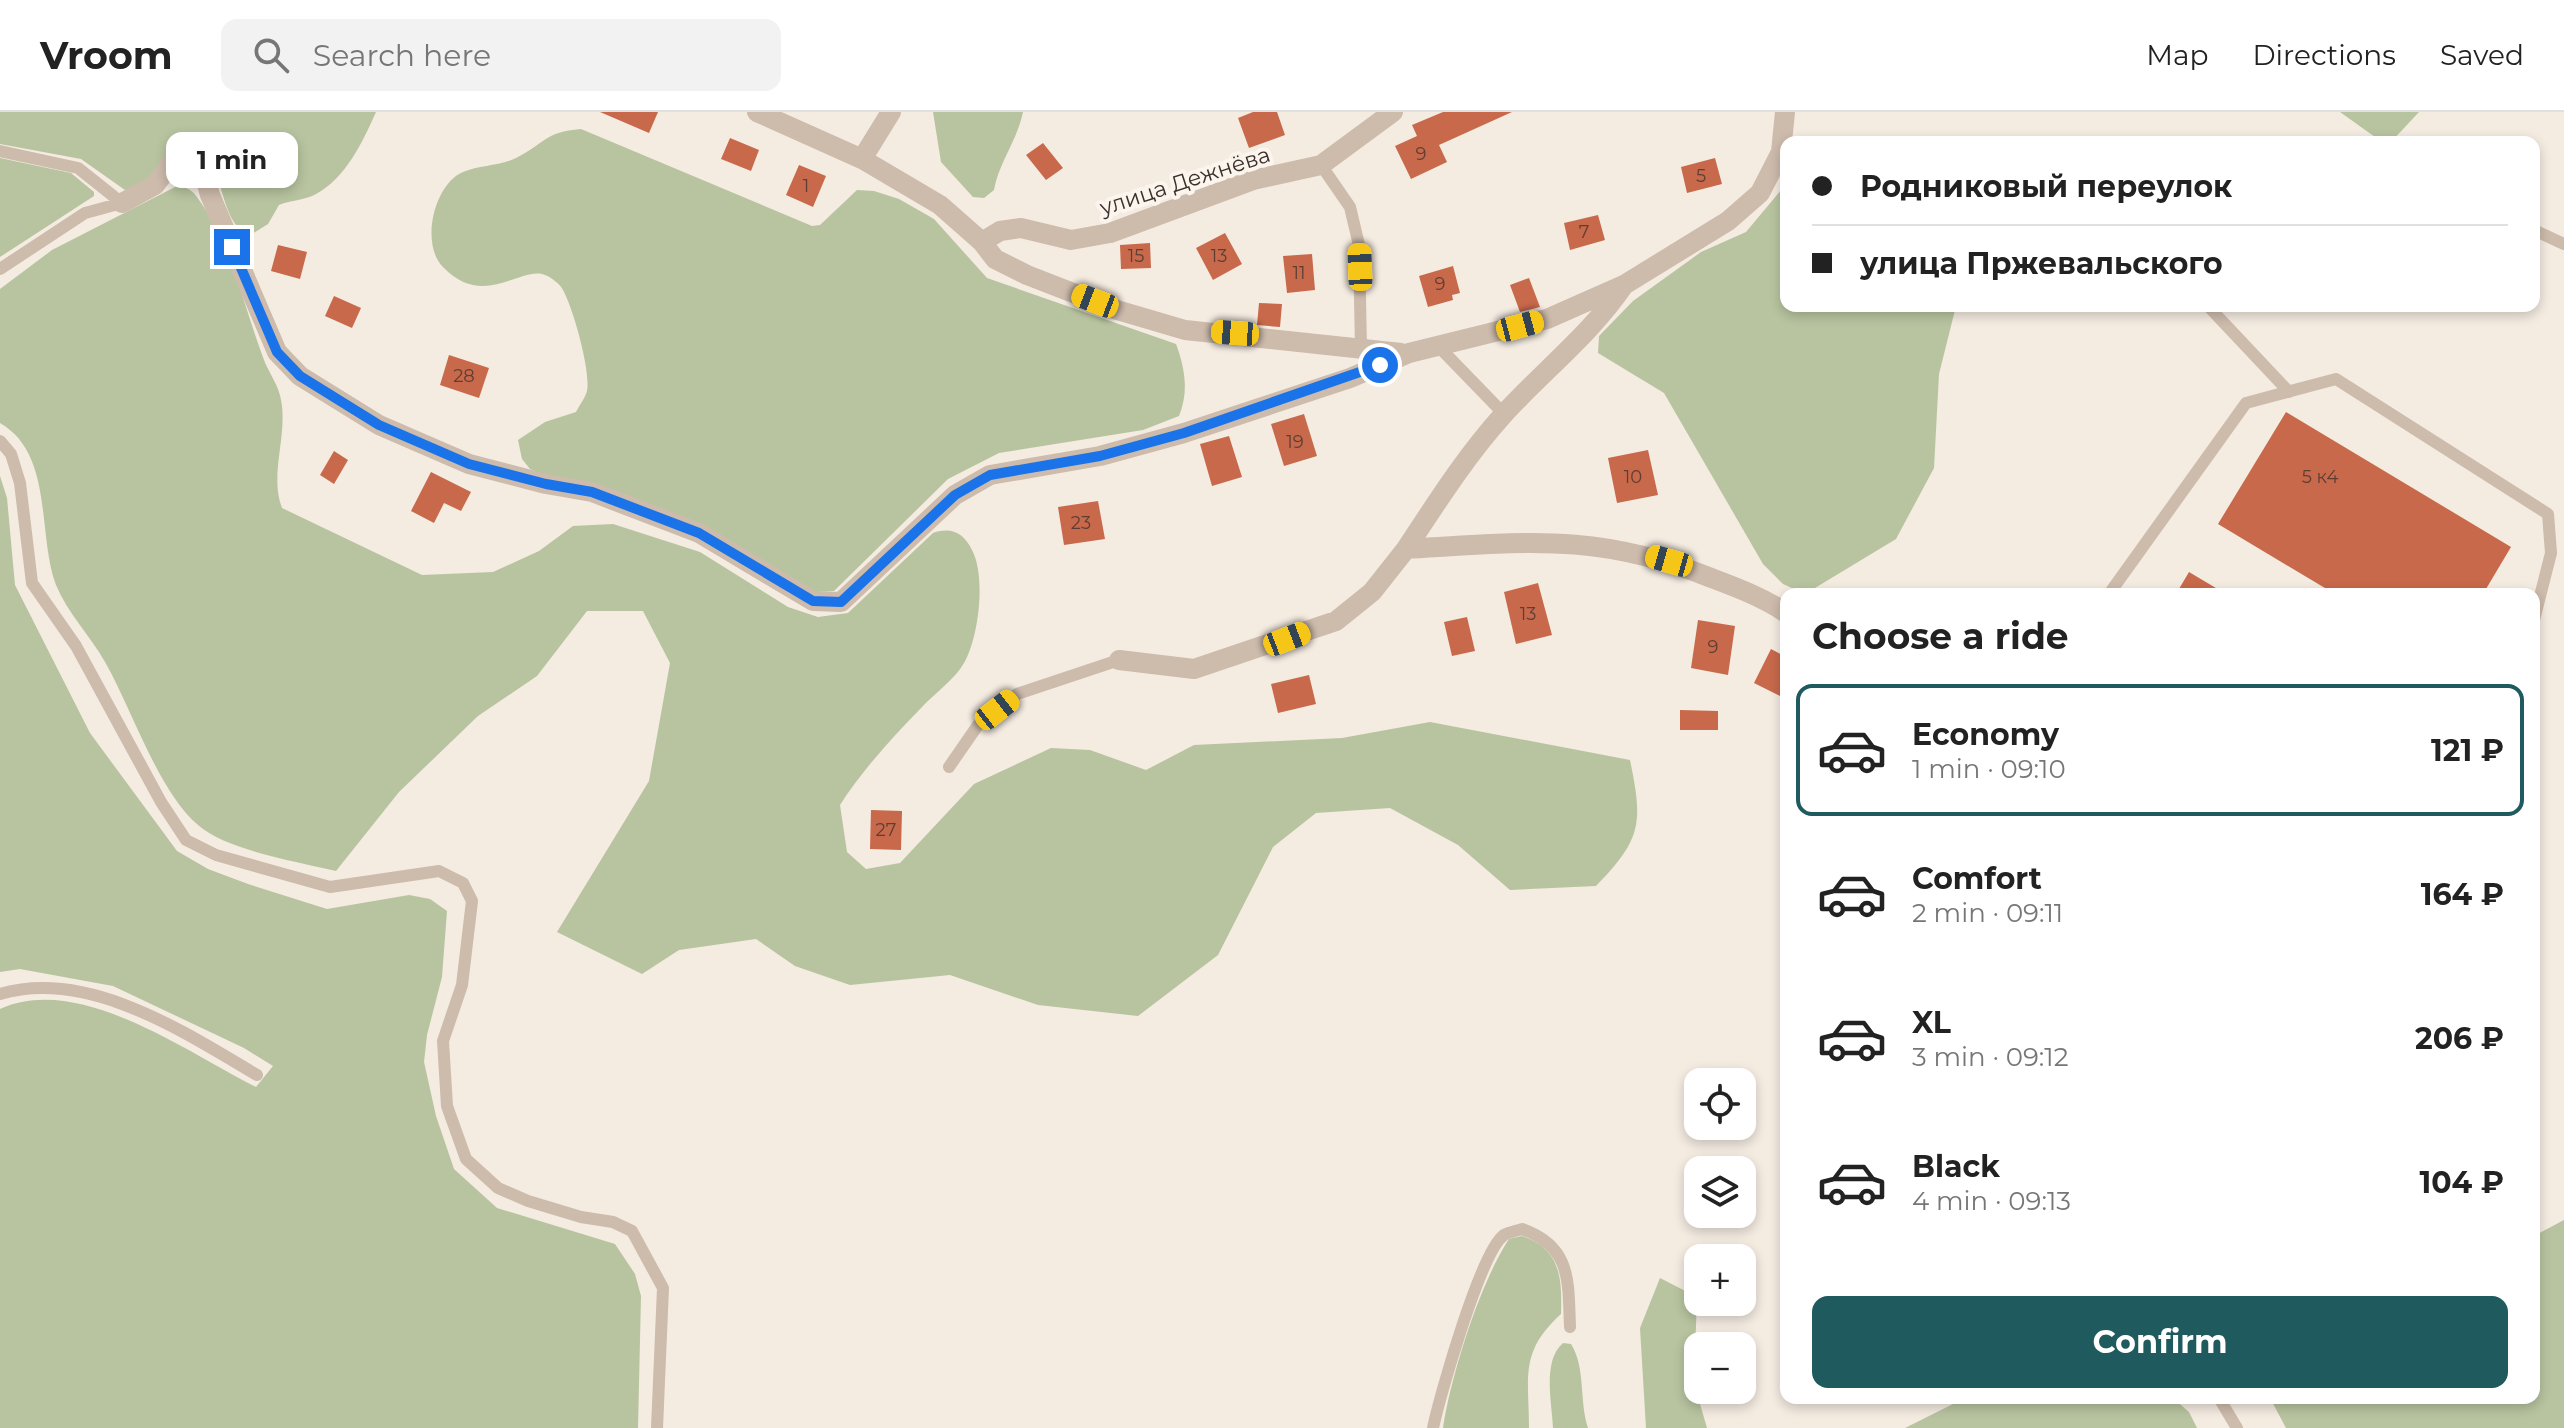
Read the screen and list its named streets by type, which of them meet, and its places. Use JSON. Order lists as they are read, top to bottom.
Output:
{
  "streets": {
    "street": ["улица Дежнёва"]
  },
  "house_numbers": [
    "9",
    "5",
    "1",
    "7",
    "15",
    "13",
    "11",
    "9",
    "28",
    "19",
    "10",
    "5 к4",
    "23",
    "13",
    "9",
    "27"
  ],
  "page": {
    "header": "Vroom",
    "search": "Search here",
    "nav": ["Map", "Directions", "Saved"],
    "bubble": "1 min",
    "banner": ["Родниковый переулок", "улица Пржевальского"],
    "heading": "Choose a ride",
    "list": [
      {
        "name": "Economy",
        "note": "1 min · 09:10",
        "value": "121 ₽"
      },
      {
        "name": "Comfort",
        "note": "2 min · 09:11",
        "value": "164 ₽"
      },
      {
        "name": "XL",
        "note": "3 min · 09:12",
        "value": "206 ₽"
      },
      {
        "name": "Black",
        "note": "4 min · 09:13",
        "value": "104 ₽"
      }
    ],
    "map_buttons": ["+", "−"],
    "buttons": "Confirm"
  }
}
